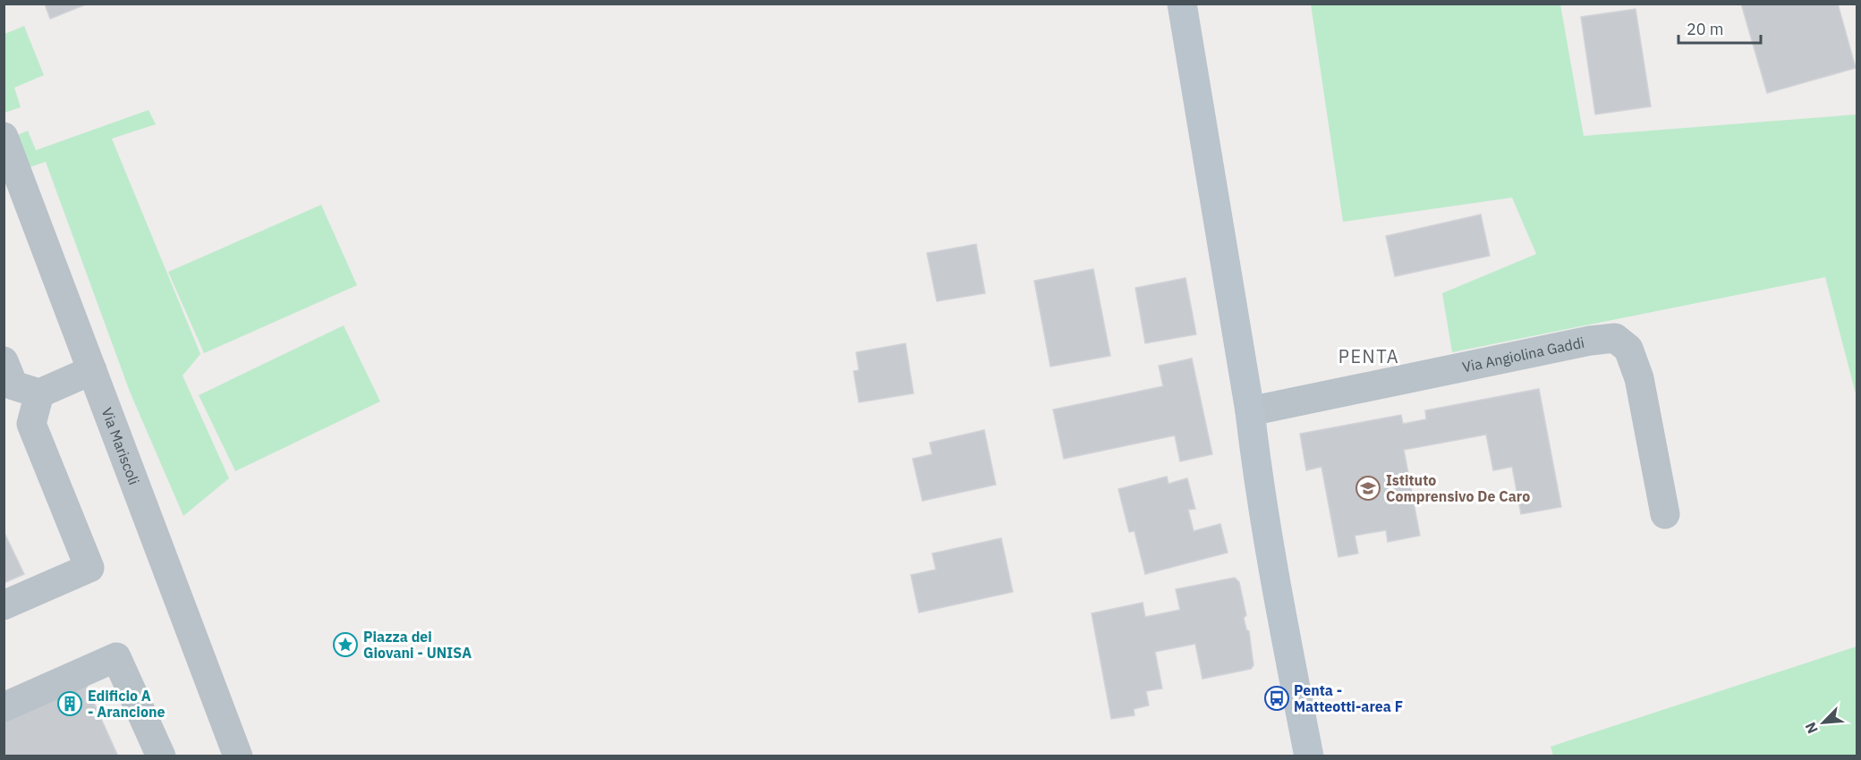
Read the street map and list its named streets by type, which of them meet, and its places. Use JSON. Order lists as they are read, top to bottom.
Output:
{
  "streets": {
    "street": ["Via Angiolina Gaddi", "Via Mariscoli"]
  },
  "districts": ["PENTA"],
  "places": {
    "school or university": ["Istituto Comprensivo De Caro"],
    "place": ["Piazza dei Giovani - UNISA"],
    "bus stop": ["Penta - Matteotti-area F"],
    "building": ["Edificio A - Arancione"]
  },
  "scale_bar": "20 m",
  "north": "bottom left"
}
